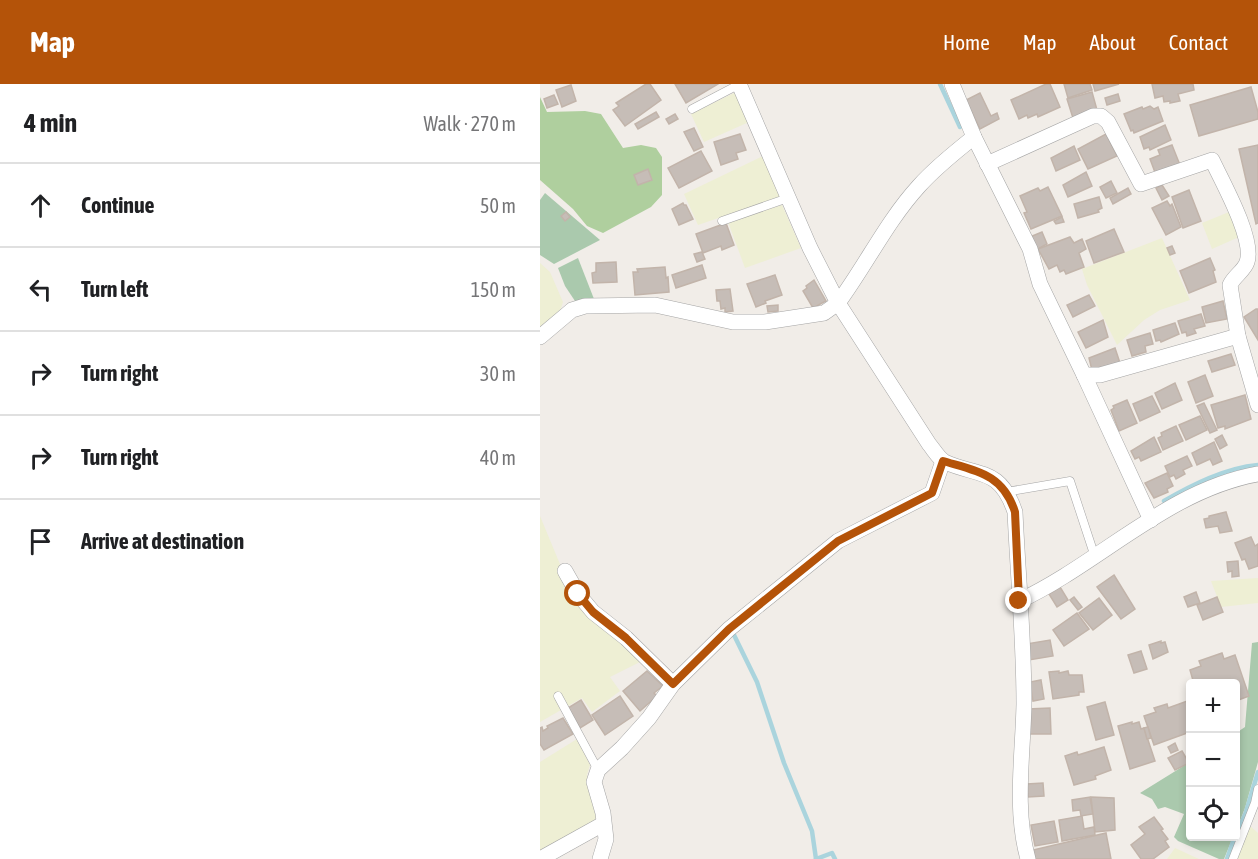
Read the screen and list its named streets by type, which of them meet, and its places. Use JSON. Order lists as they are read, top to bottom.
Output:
{
  "page": {
    "header": "Map",
    "nav": [
      "Home",
      "Map",
      "About",
      "Contact"
    ],
    "heading": ["4 min", "Walk · 270 m"],
    "list": [
      ["Continue", "50 m"],
      ["Turn left", "150 m"],
      ["Turn right", "30 m"],
      ["Turn right", "40 m"],
      "Arrive at destination"
    ],
    "map_buttons": ["+", "−"]
  }
}
